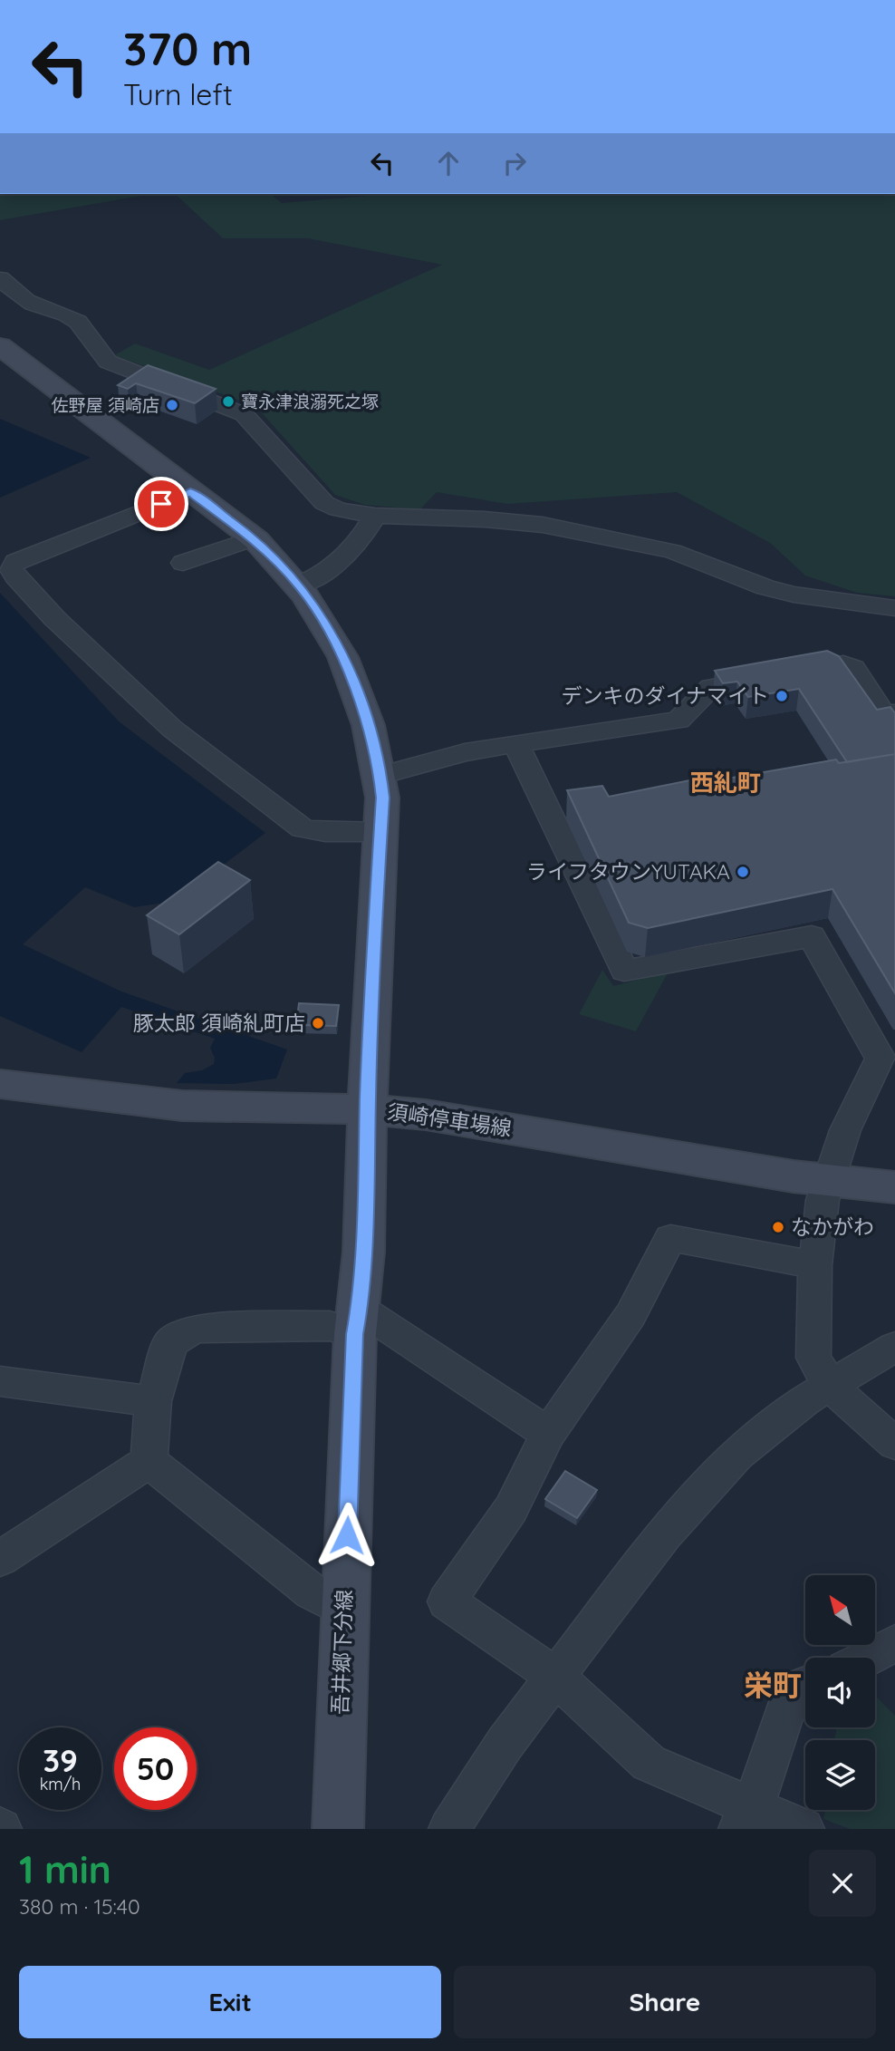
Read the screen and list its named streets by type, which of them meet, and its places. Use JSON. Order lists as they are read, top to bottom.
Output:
{
  "streets": {
    "main road": ["須崎停車場線", "吾井郷下分線"]
  },
  "crossings": [
    ["須崎停車場線", "吾井郷下分線"]
  ],
  "districts": ["西糺町", "栄町"],
  "places": [
    "寶永津浪溺死之塚",
    "佐野屋 須崎店",
    "デンキのダイナマイト",
    "ライフタウンYUTAKA",
    "豚太郎 須崎糺町店",
    "なかがわ"
  ],
  "north": "top left",
  "page": {
    "turn": ["370 m", "Turn left"],
    "speed": "39 km/h",
    "limit": "50",
    "heading": ["1 min", "380 m · 15:40"],
    "buttons": ["Exit", "Share"]
  }
}
